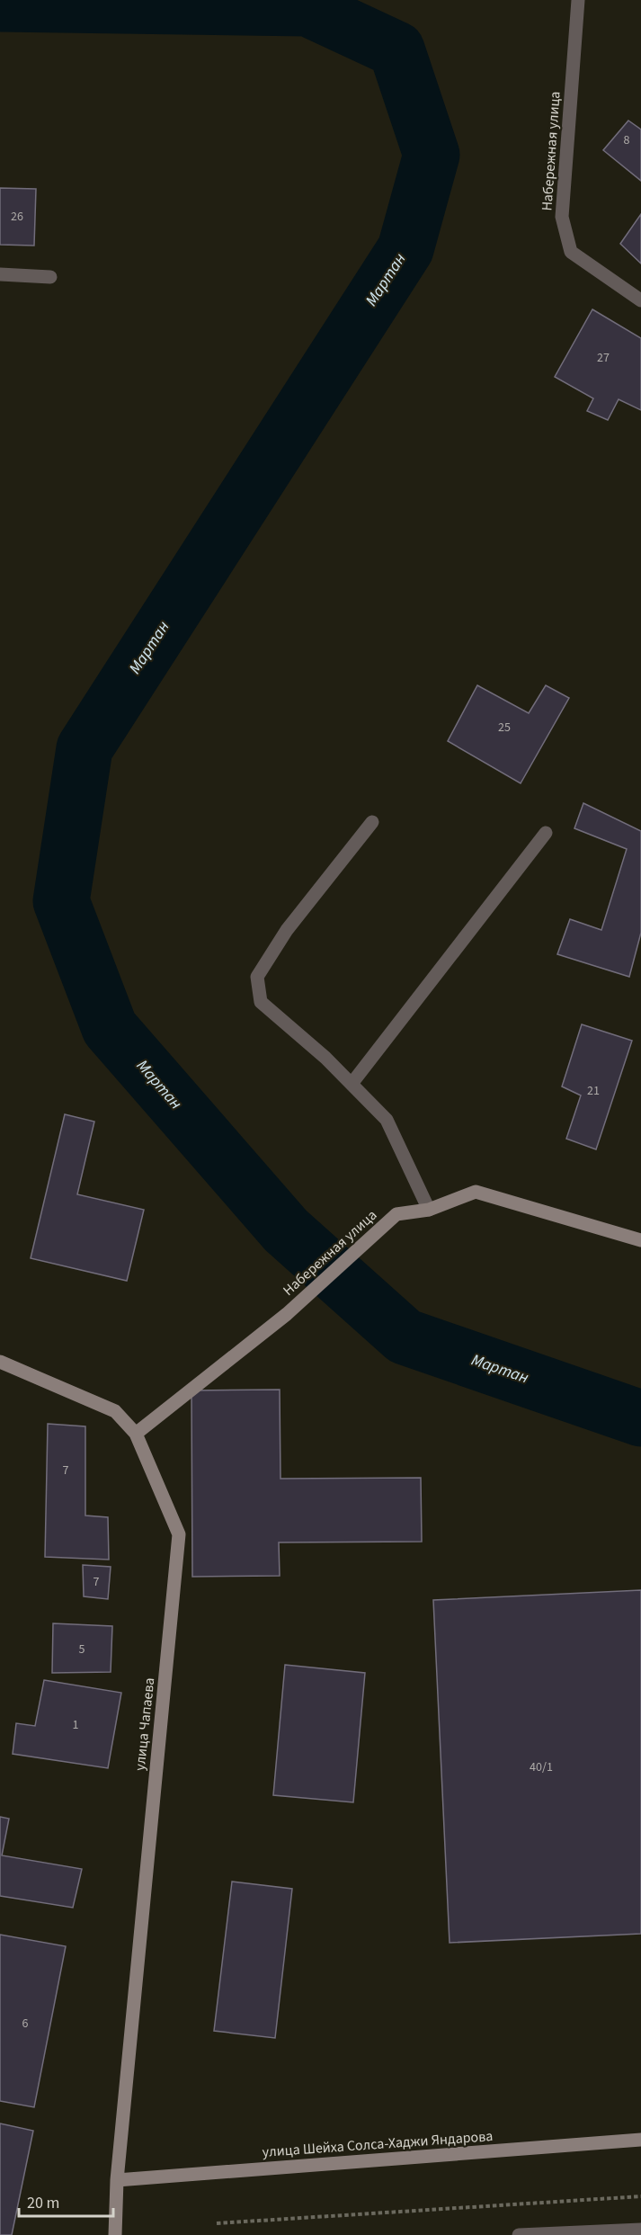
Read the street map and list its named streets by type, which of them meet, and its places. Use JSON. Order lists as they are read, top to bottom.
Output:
{
  "streets": {
    "street": ["Набережная улица", "улица Чапаева", "улица Шейха Солса-Хаджи Яндарова"]
  },
  "crossings": [
    ["Набережная улица", "улица Чапаева"],
    ["улица Чапаева", "улица Шейха Солса-Хаджи Яндарова"]
  ],
  "water": ["Мартан"],
  "house_numbers": [
    "8",
    "26",
    "27",
    "25",
    "21",
    "7",
    "7",
    "5",
    "1",
    "40/1",
    "6"
  ],
  "scale_bar": "20 m"
}
